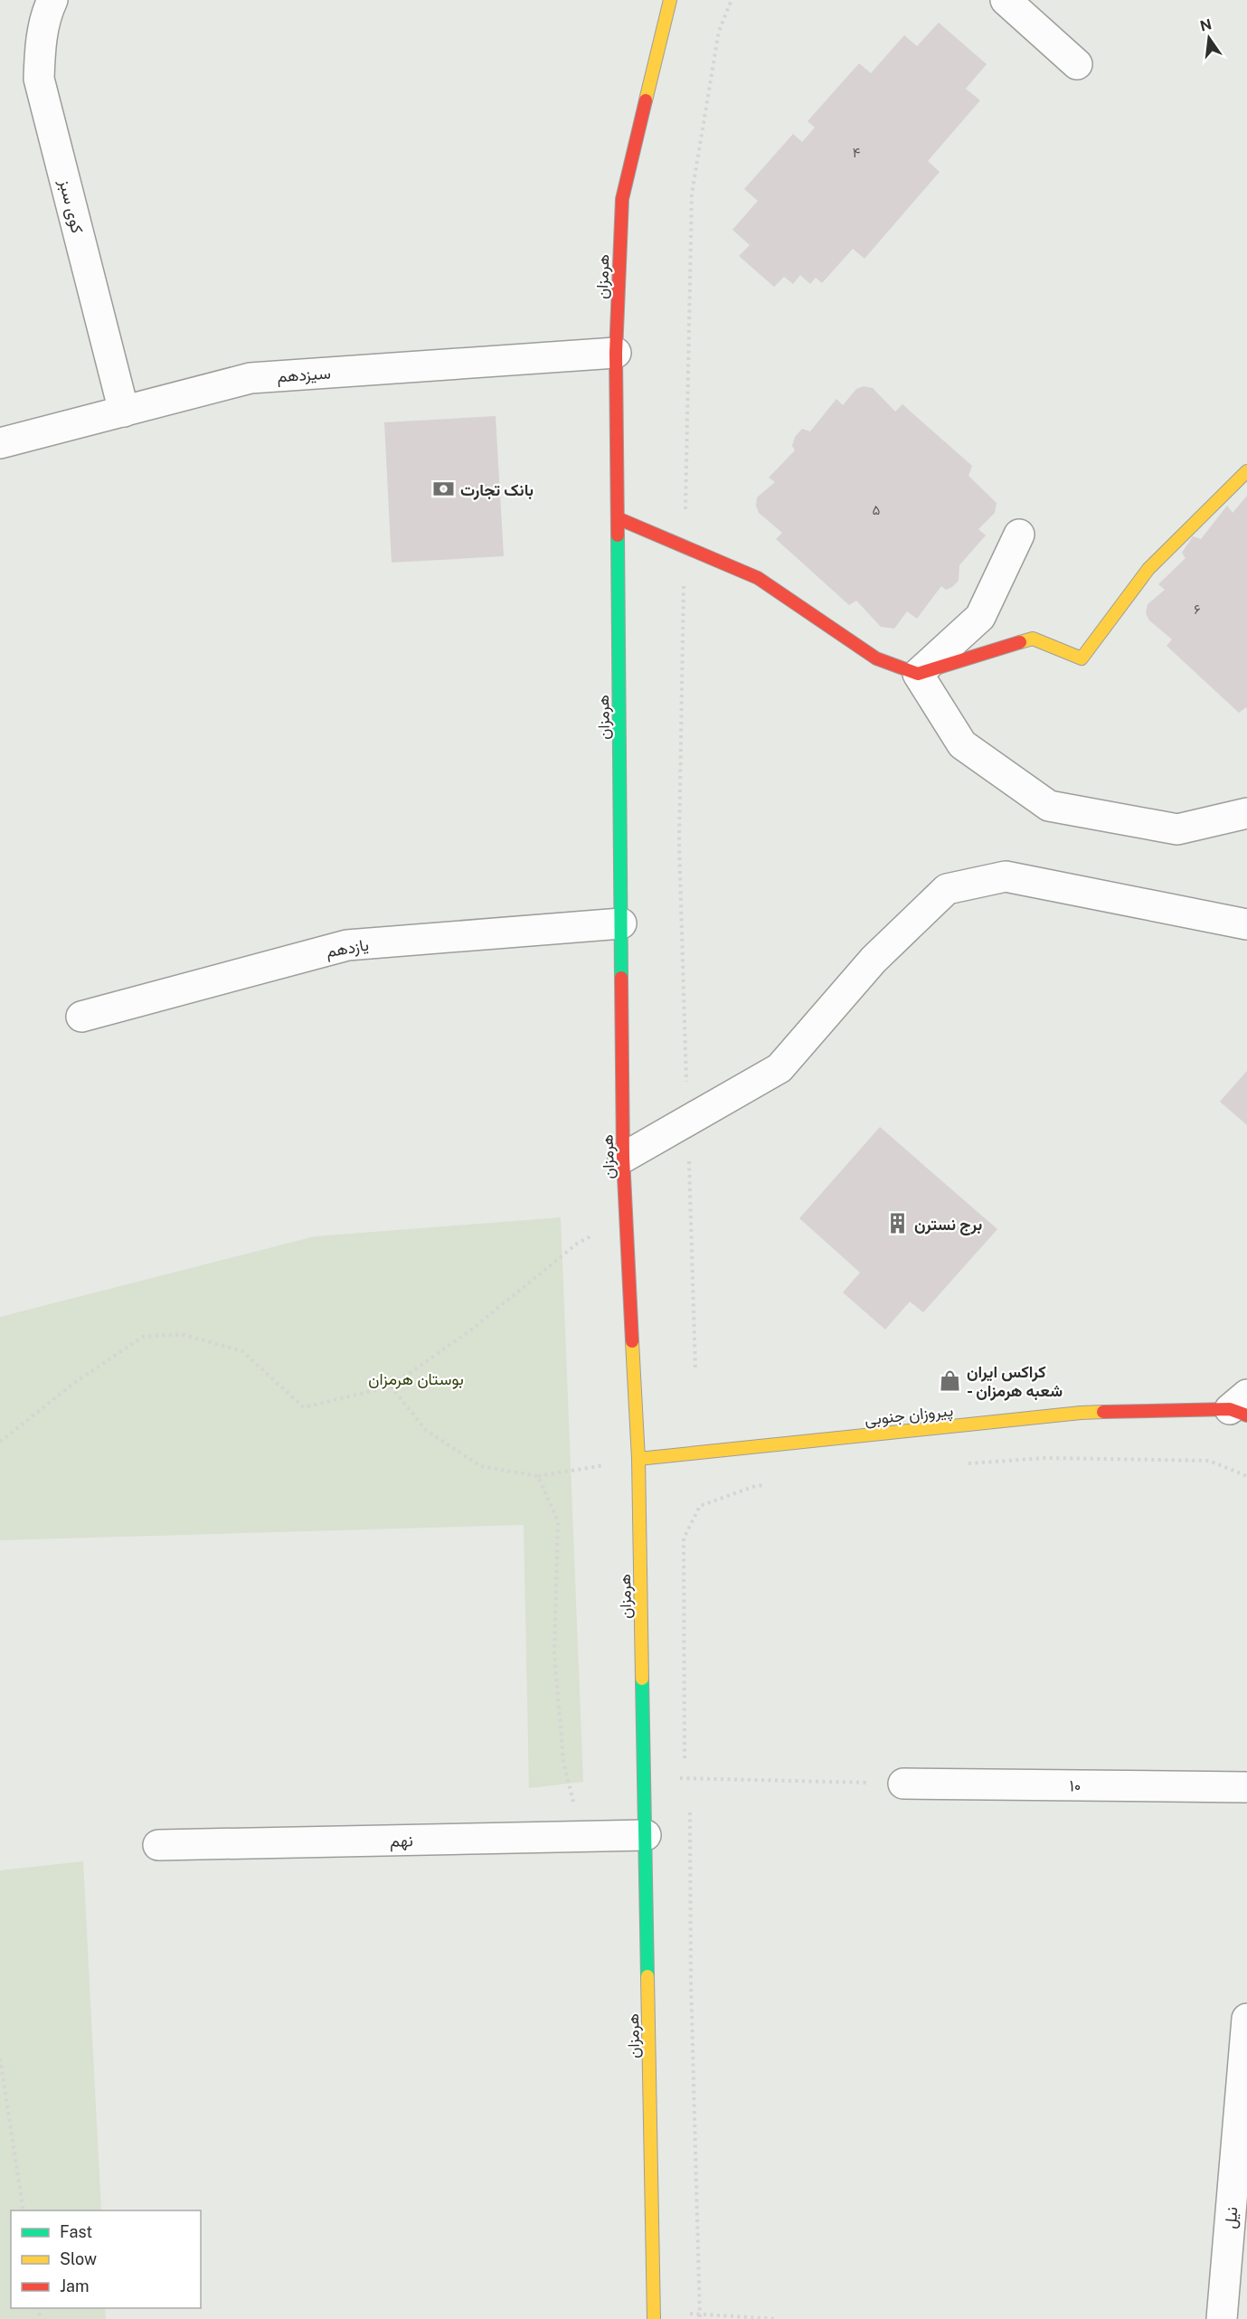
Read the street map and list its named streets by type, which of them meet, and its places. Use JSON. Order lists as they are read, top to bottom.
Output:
{
  "streets": {
    "street": [
      "کوی سبز",
      "هرمزان",
      "سیزدهم",
      "یازدهم",
      "پیروزان جنوبی",
      "۱۰",
      "نهم",
      "نیل"
    ]
  },
  "crossings": [
    ["کوی سبز", "سیزدهم"],
    ["هرمزان", "سیزدهم"],
    ["هرمزان", "یازدهم"],
    ["هرمزان", "پیروزان جنوبی"],
    ["هرمزان", "نهم"]
  ],
  "parks": ["بوستان هرمزان"],
  "places": {
    "bank": ["بانک تجارت"],
    "building": ["برج نسترن"],
    "shop": ["کراکس ایران - شعبه هرمزان"]
  },
  "house_numbers": ["۴", "۵", "۶"],
  "legend": ["Fast", "Slow", "Jam"],
  "north": "top"
}
